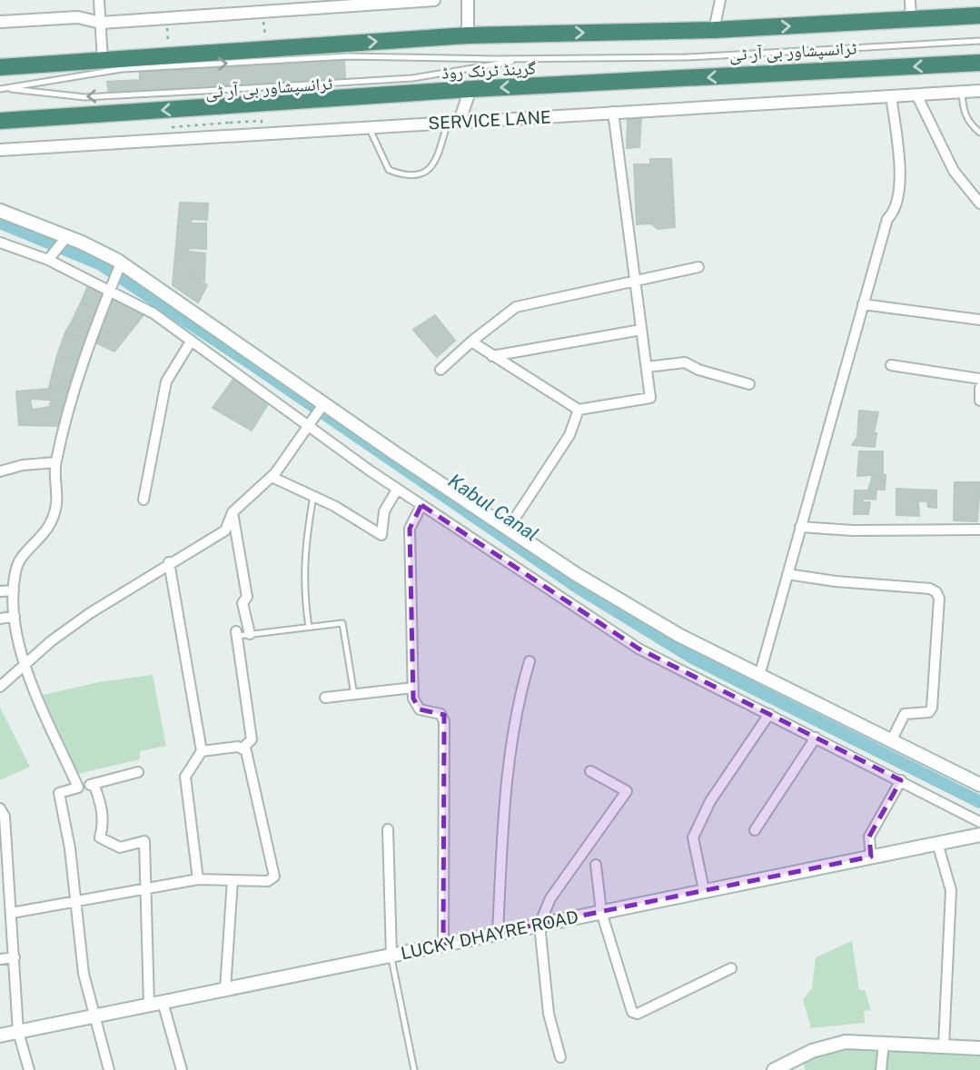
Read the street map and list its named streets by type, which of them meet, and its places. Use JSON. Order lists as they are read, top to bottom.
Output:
{
  "streets": {
    "highway": ["گرینڈ ٹرنک روڈ"],
    "main road": ["LUCKY DHAYRE ROAD"],
    "street": ["SERVICE LANE"],
    "lane": ["ٹرانسپشاور بی آر ٹی"]
  },
  "water": ["Kabul Canal"]
}
